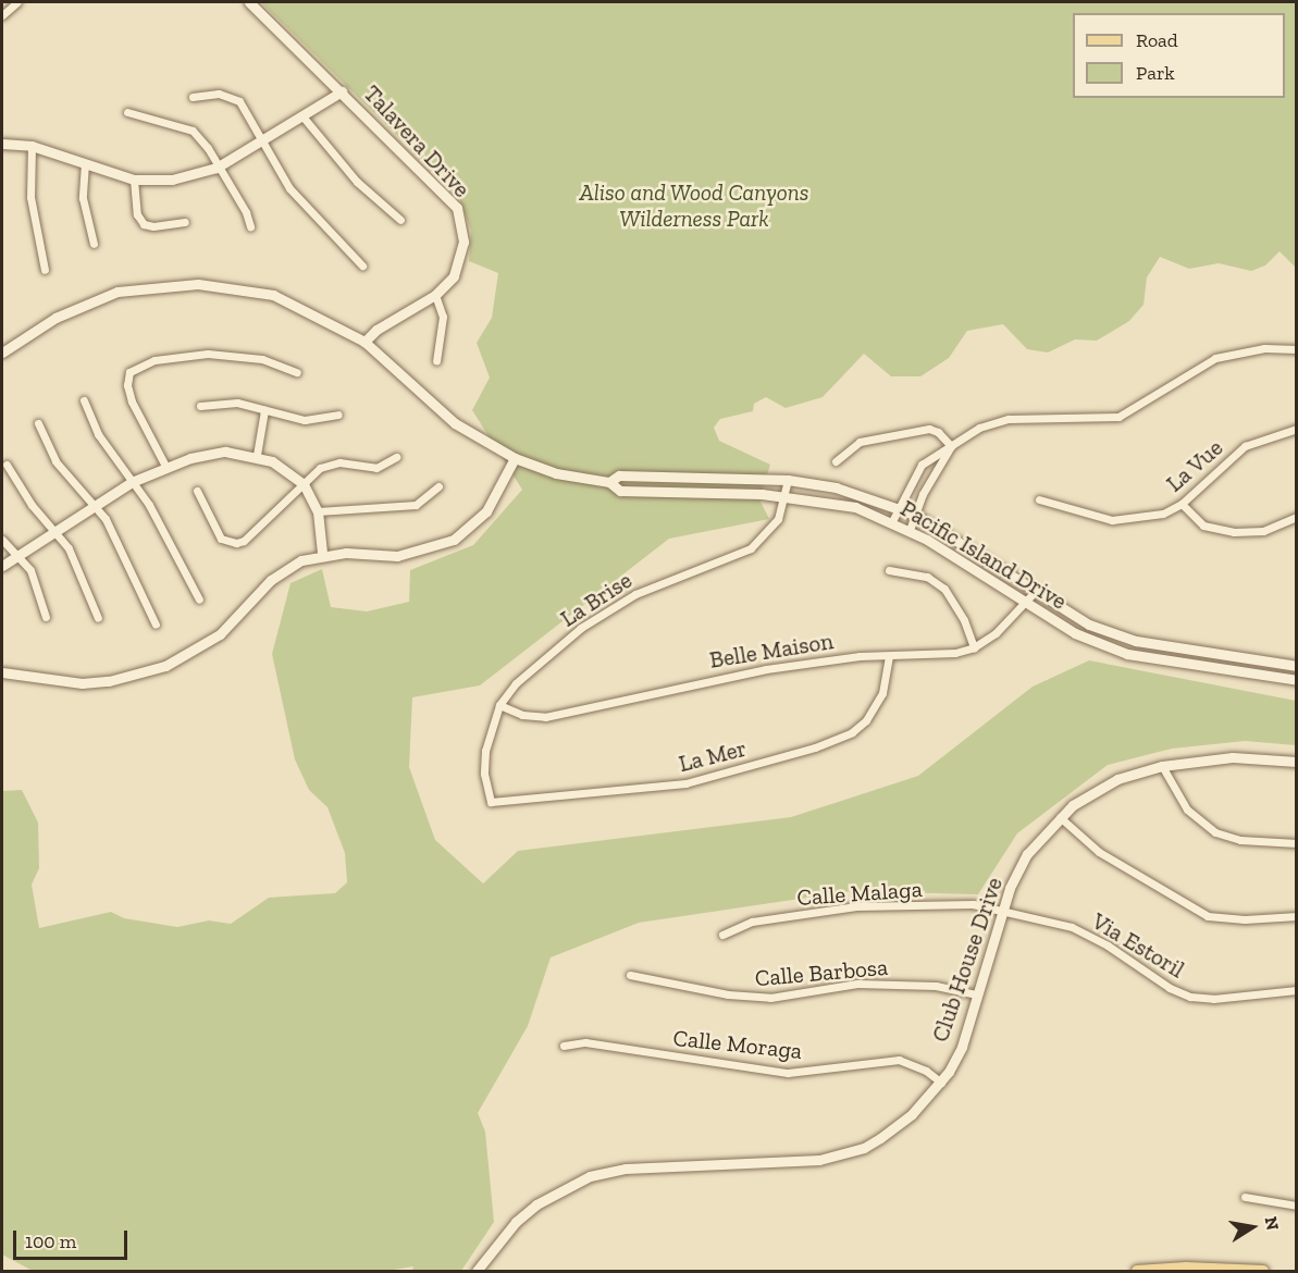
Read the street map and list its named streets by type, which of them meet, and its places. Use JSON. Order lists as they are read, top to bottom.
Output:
{
  "streets": {
    "street": [
      "Talavera Drive",
      "La Vue",
      "Pacific Island Drive",
      "La Brise",
      "Belle Maison",
      "La Mer",
      "Calle Malaga",
      "Via Estoril",
      "Club House Drive",
      "Calle Barbosa",
      "Calle Moraga"
    ]
  },
  "crossings": [
    ["Talavera Drive", "Pacific Island Drive"],
    ["Pacific Island Drive", "La Brise"],
    ["Pacific Island Drive", "Belle Maison"],
    ["La Brise", "Belle Maison"],
    ["La Brise", "La Mer"],
    ["Belle Maison", "La Mer"],
    ["Calle Malaga", "Via Estoril"],
    ["Calle Malaga", "Club House Drive"],
    ["Via Estoril", "Club House Drive"],
    ["Club House Drive", "Calle Barbosa"],
    ["Club House Drive", "Calle Moraga"]
  ],
  "parks": ["Aliso and Wood Canyons Wilderness Park"],
  "legend": ["Road", "Park"],
  "scale_bar": "100 m",
  "north": "right"
}
